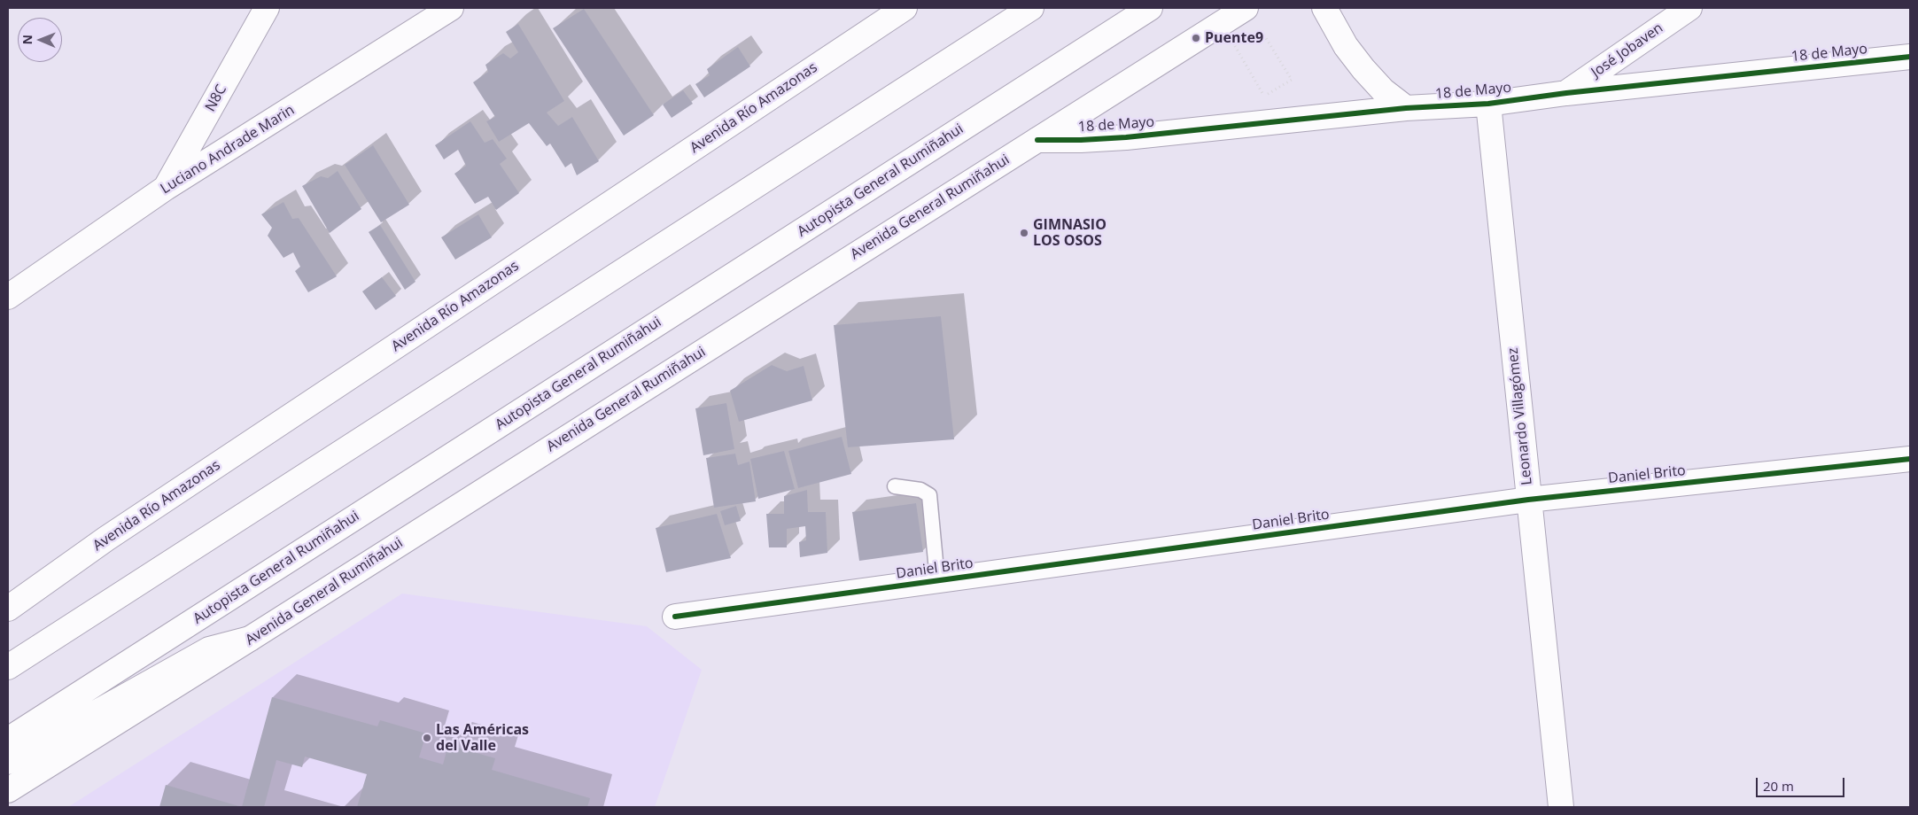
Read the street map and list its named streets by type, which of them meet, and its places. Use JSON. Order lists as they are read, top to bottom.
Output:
{
  "streets": {
    "main road": [
      "José Jobaven",
      "18 de Mayo",
      "N8C",
      "Avenida Río Amazonas",
      "Luciano Andrade Marin",
      "Autopista General Rumiñahui",
      "Avenida General Rumiñahui",
      "Leonardo Villagómez",
      "Daniel Brito"
    ]
  },
  "crossings": [
    ["José Jobaven", "18 de Mayo"],
    ["18 de Mayo", "Avenida General Rumiñahui"],
    ["18 de Mayo", "Leonardo Villagómez"],
    ["N8C", "Luciano Andrade Marin"],
    ["Leonardo Villagómez", "Daniel Brito"]
  ],
  "places": ["Puente9", "GIMNASIO LOS OSOS", "Las Américas del Valle"],
  "scale_bar": "20 m",
  "north": "left"
}
